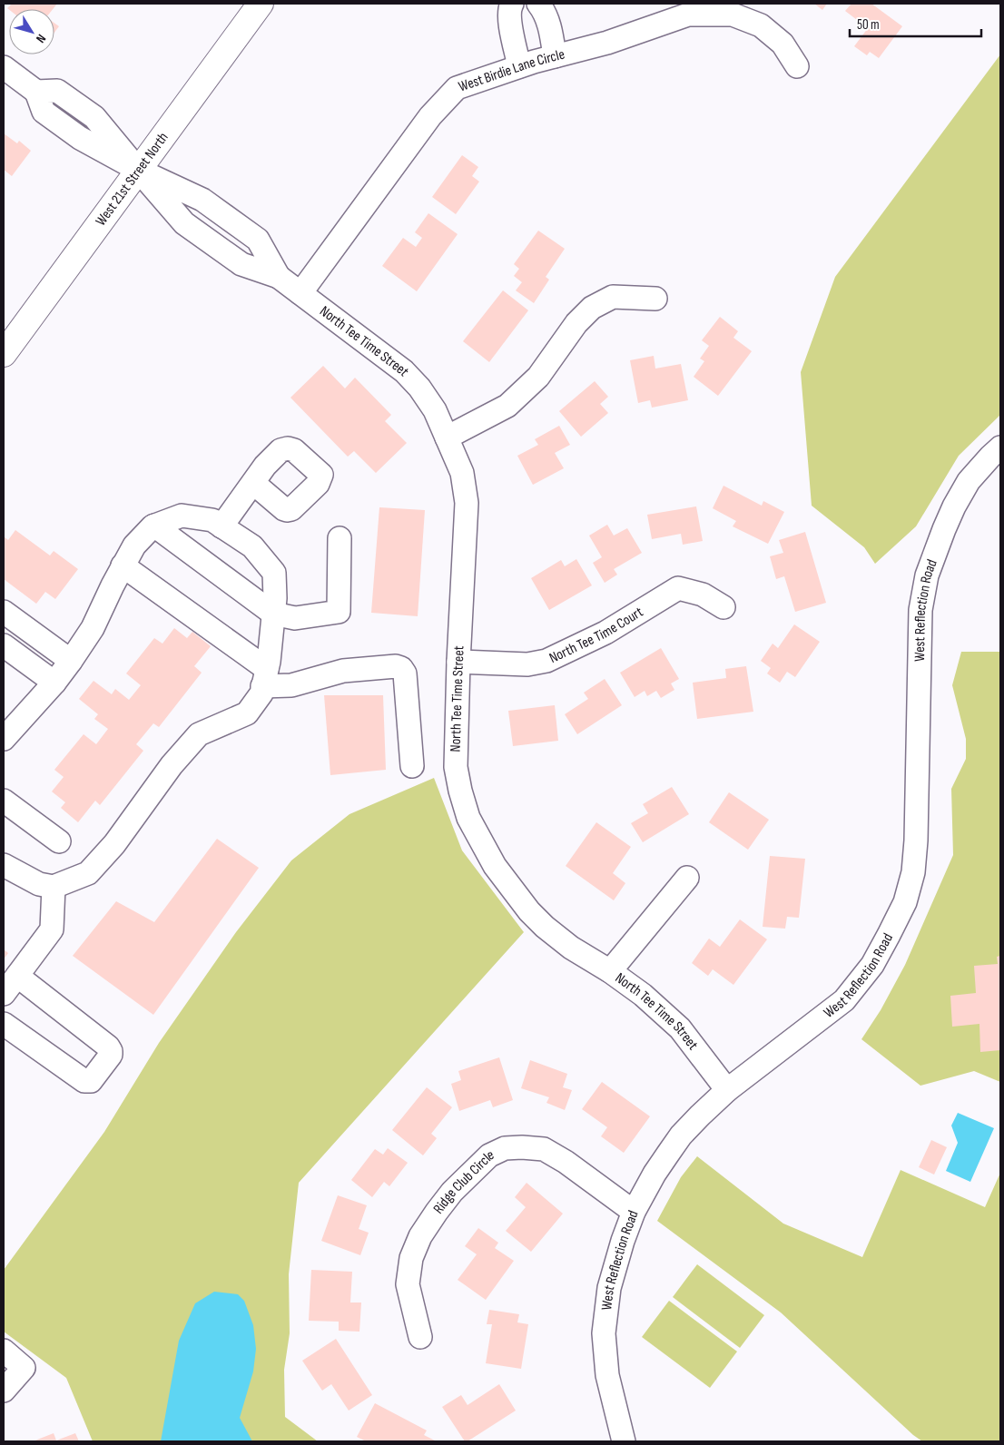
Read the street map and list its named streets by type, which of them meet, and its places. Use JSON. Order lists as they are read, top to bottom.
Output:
{
  "streets": {
    "main road": ["West 21st Street North"],
    "street": [
      "West Birdie Lane Circle",
      "North Tee Time Street",
      "West Reflection Road",
      "North Tee Time Court",
      "Ridge Club Circle"
    ]
  },
  "crossings": [
    ["West Birdie Lane Circle", "North Tee Time Street"],
    ["West 21st Street North", "North Tee Time Street"],
    ["North Tee Time Street", "West Reflection Road"],
    ["North Tee Time Street", "North Tee Time Court"],
    ["West Reflection Road", "Ridge Club Circle"]
  ],
  "scale_bar": "50 m",
  "north": "bottom right"
}
